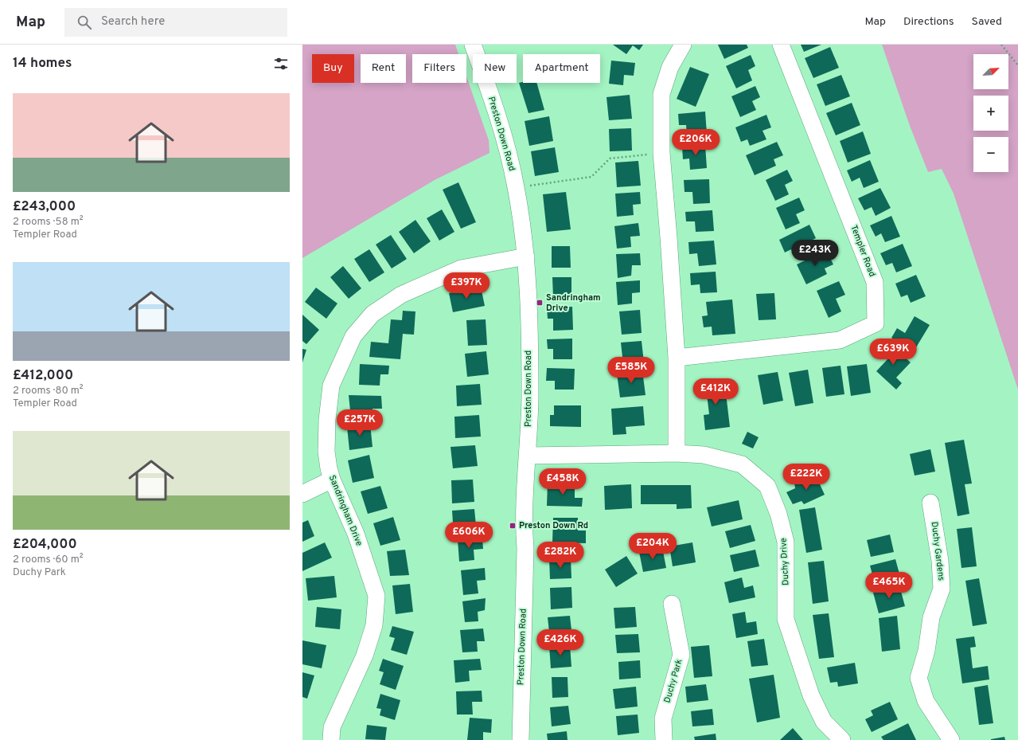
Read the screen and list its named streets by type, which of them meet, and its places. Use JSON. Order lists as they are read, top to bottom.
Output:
{
  "streets": {
    "street": [
      "Preston Down Road",
      "Templer Road",
      "Sandringham Drive",
      "Duchy Gardens",
      "Duchy Drive",
      "Duchy Park"
    ]
  },
  "crossings": [
    ["Preston Down Road", "Sandringham Drive"],
    ["Preston Down Road", "Duchy Drive"]
  ],
  "places": {
    "transit": ["Sandringham Drive", "Preston Down Rd"]
  },
  "north": "top right",
  "page": {
    "header": "Map",
    "search": "Search here",
    "nav": ["Map", "Directions", "Saved"],
    "heading": "14 homes",
    "map_buttons": ["+", "−"],
    "chip": [
      "Buy",
      "Rent",
      "Filters",
      "New",
      "Apartment"
    ],
    "list": [
      {
        "name": "£243,000",
        "note": "2 rooms · 58 m² · Templer Road"
      },
      {
        "name": "£412,000",
        "note": "2 rooms · 80 m² · Templer Road"
      },
      {
        "name": "£204,000",
        "note": "2 rooms · 60 m² · Duchy Park"
      }
    ],
    "price": [
      "£206K",
      "£243K",
      "£397K",
      "£639K",
      "£585K",
      "£412K",
      "£257K",
      "£222K",
      "£458K",
      "£606K",
      "£204K",
      "£282K",
      "£465K",
      "£426K"
    ]
  }
}
